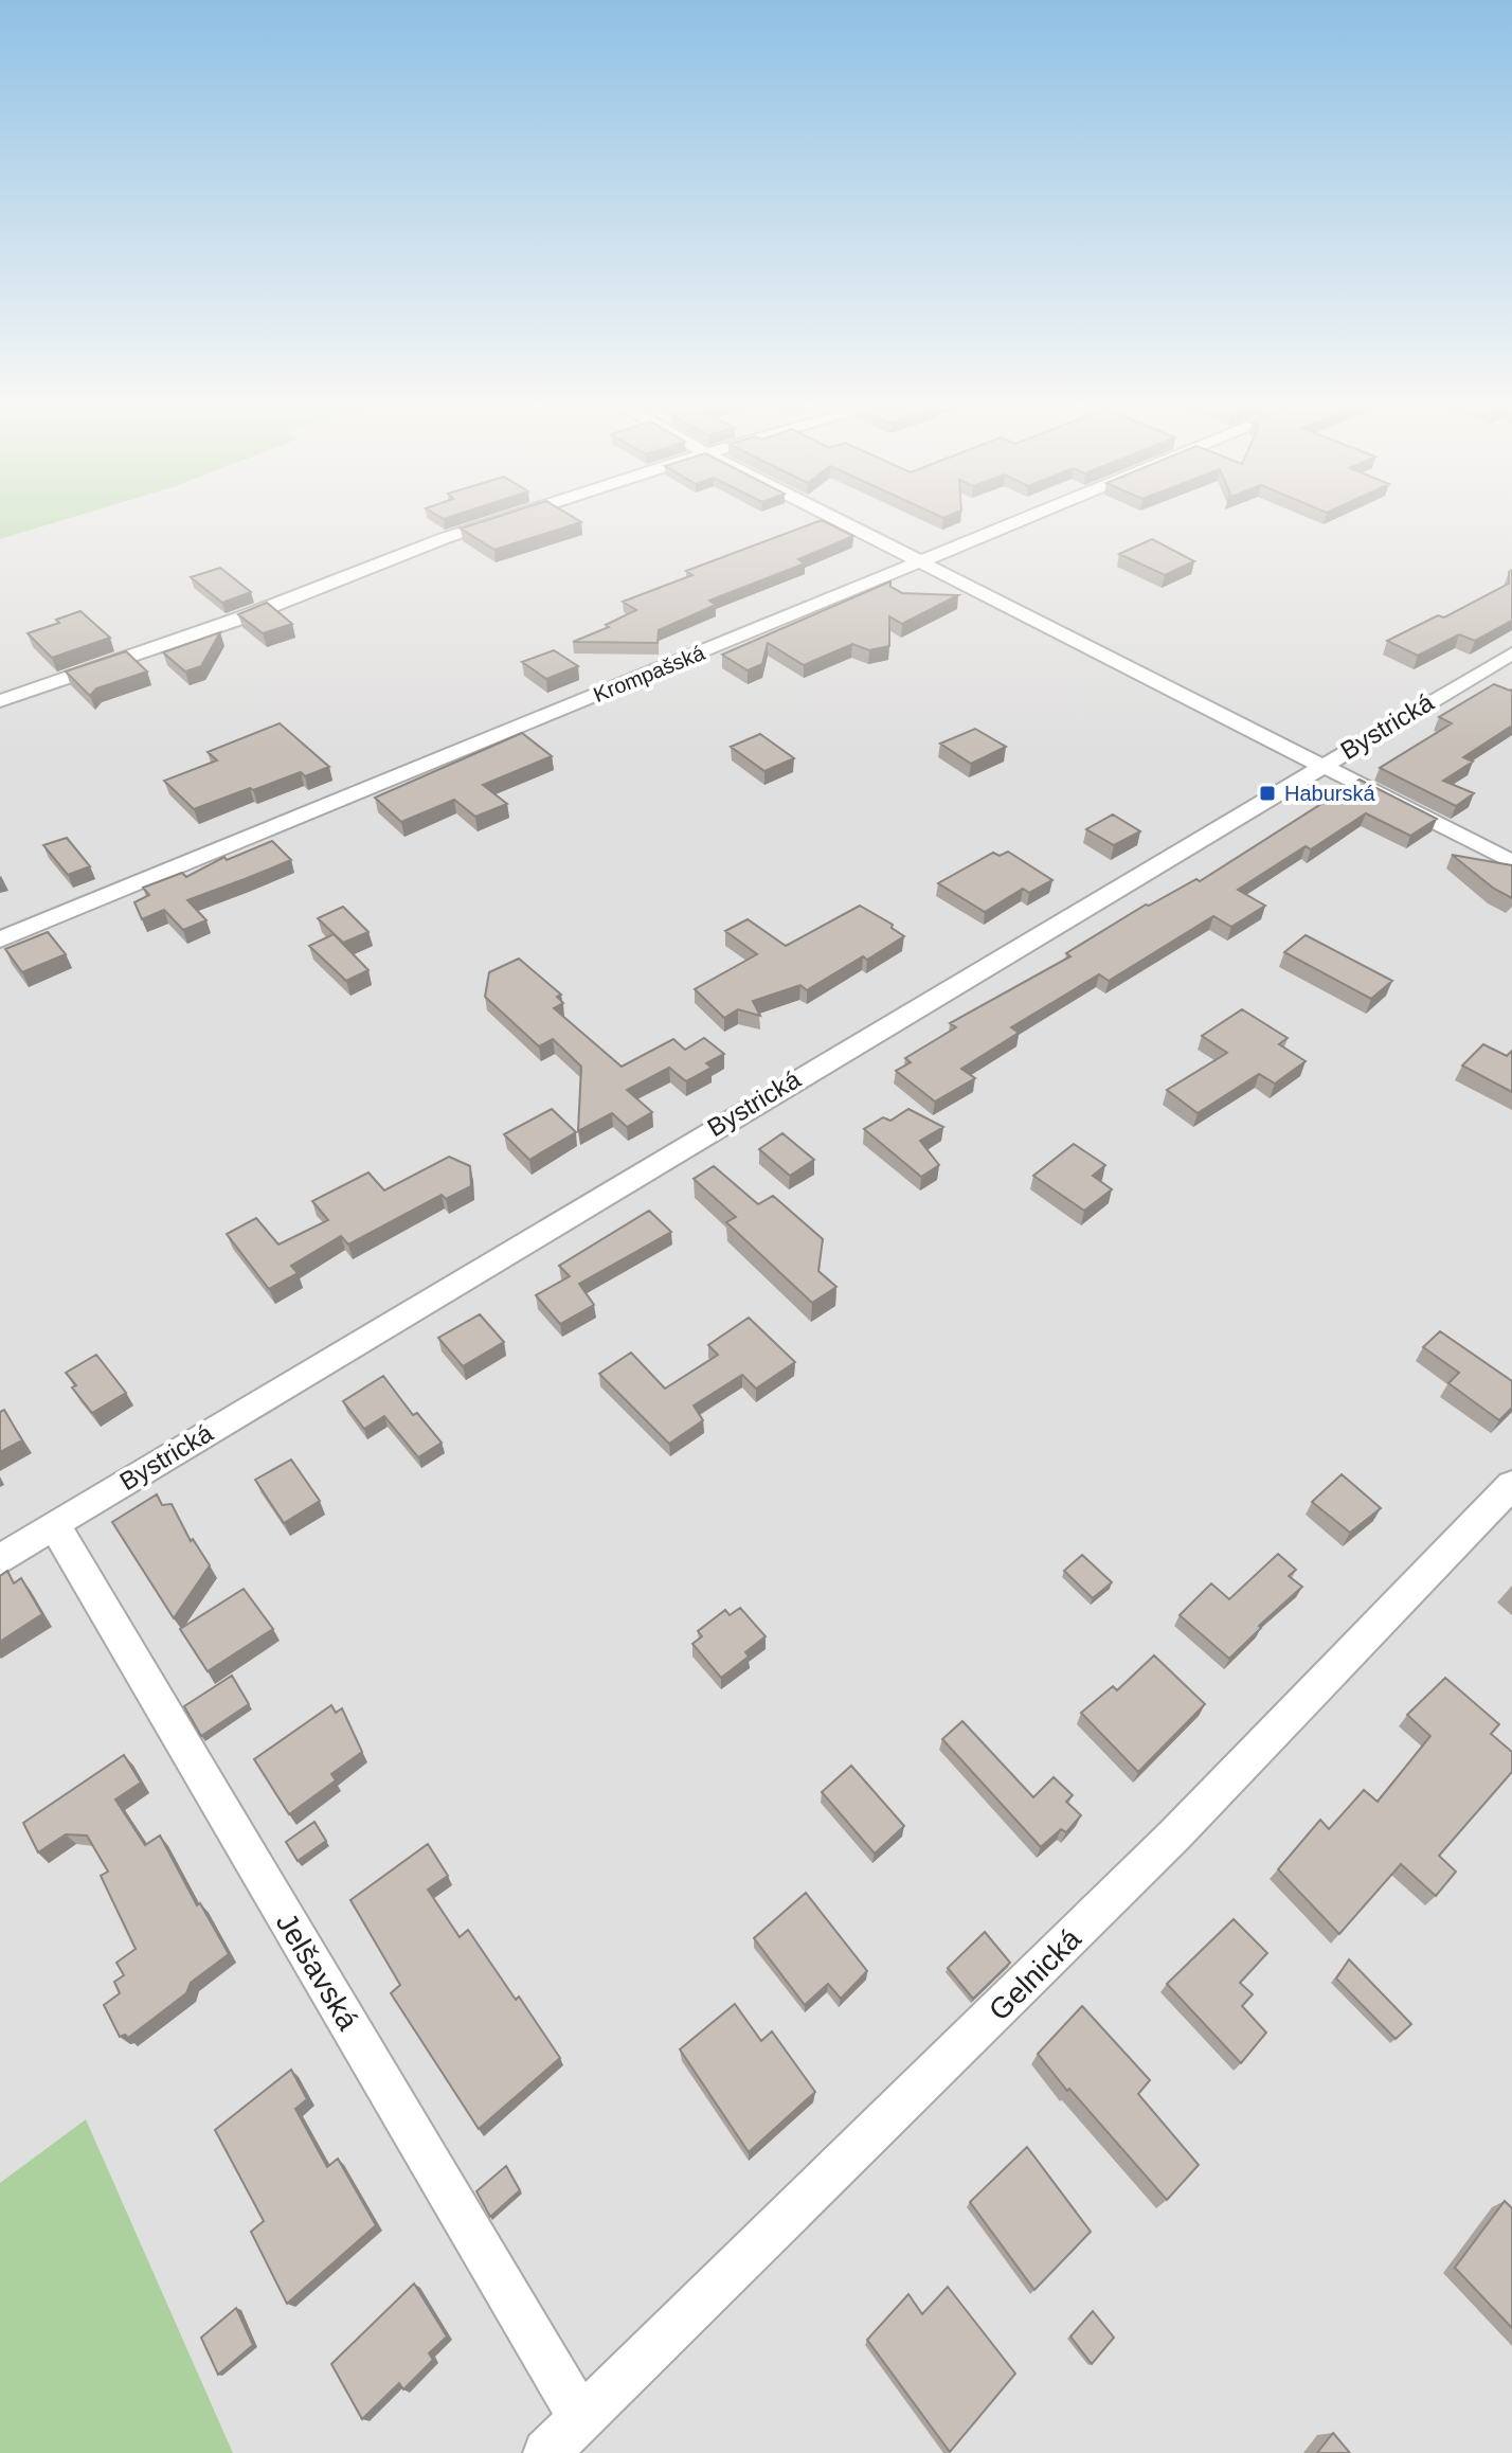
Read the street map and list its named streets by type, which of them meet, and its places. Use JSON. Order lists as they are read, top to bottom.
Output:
{
  "streets": {
    "street": [
      "Krompašská",
      "Bystrická",
      "Jelšavská",
      "Gelnická"
    ]
  },
  "crossings": [
    ["Bystrická", "Jelšavská"],
    ["Jelšavská", "Gelnická"]
  ],
  "places": {
    "transit": ["Haburská"]
  }
}
